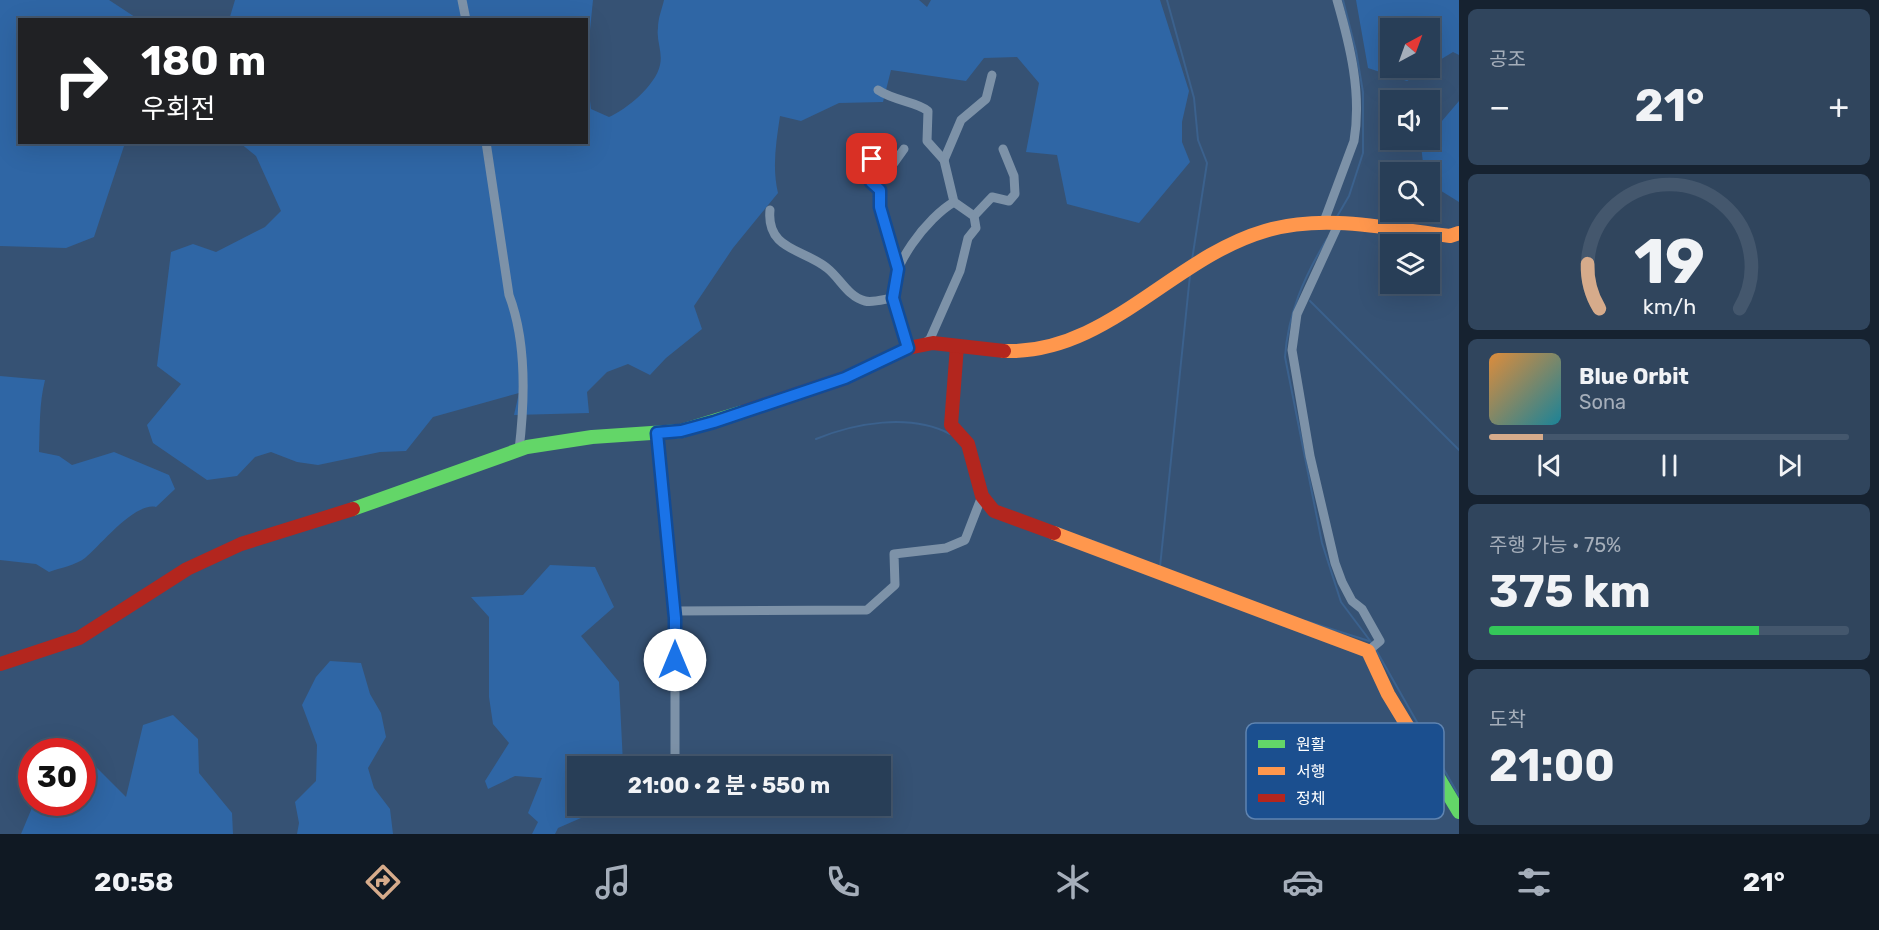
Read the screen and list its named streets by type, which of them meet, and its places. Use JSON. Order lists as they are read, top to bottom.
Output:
{
  "legend": ["원활", "서행", "정체"],
  "north": "top right",
  "page": {
    "tile": [
      "공조",
      ["주행 가능 · 75%", "375 km"],
      ["도착", "21:00"]
    ],
    "turn": ["180 m", "우회전"],
    "heat": ["−", "21°", "+"],
    "song": ["Blue Orbit", "Sona"],
    "limit": "30",
    "trip": "21:00 · 2 분 · 550 m",
    "tabs": ["20:58", "21°"],
    "gauge": ["19", "km/h"]
  }
}
